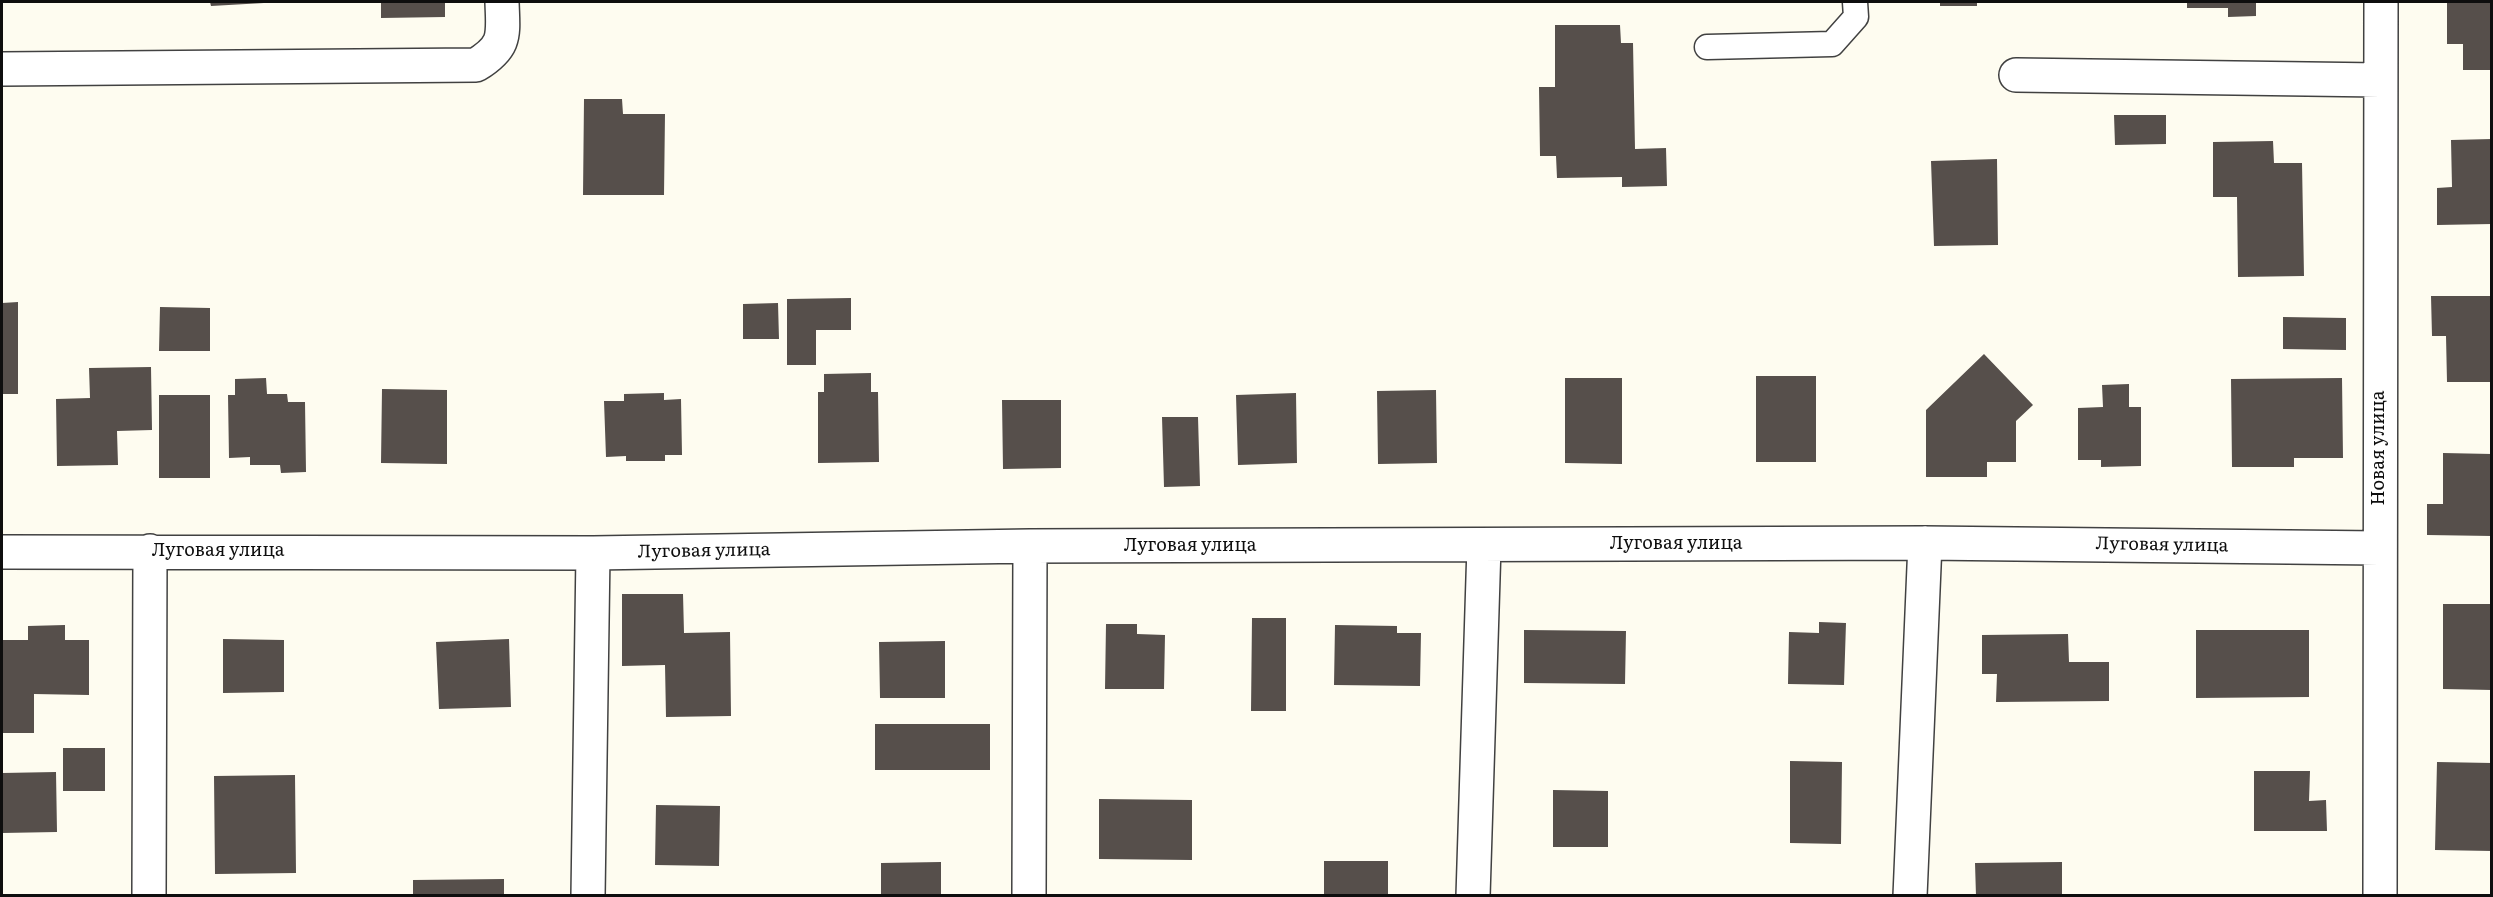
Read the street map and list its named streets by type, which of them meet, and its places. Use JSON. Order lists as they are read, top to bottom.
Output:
{
  "streets": {
    "street": ["Новая улица", "Луговая улица"]
  },
  "crossings": [
    ["Новая улица", "Луговая улица"]
  ]
}
